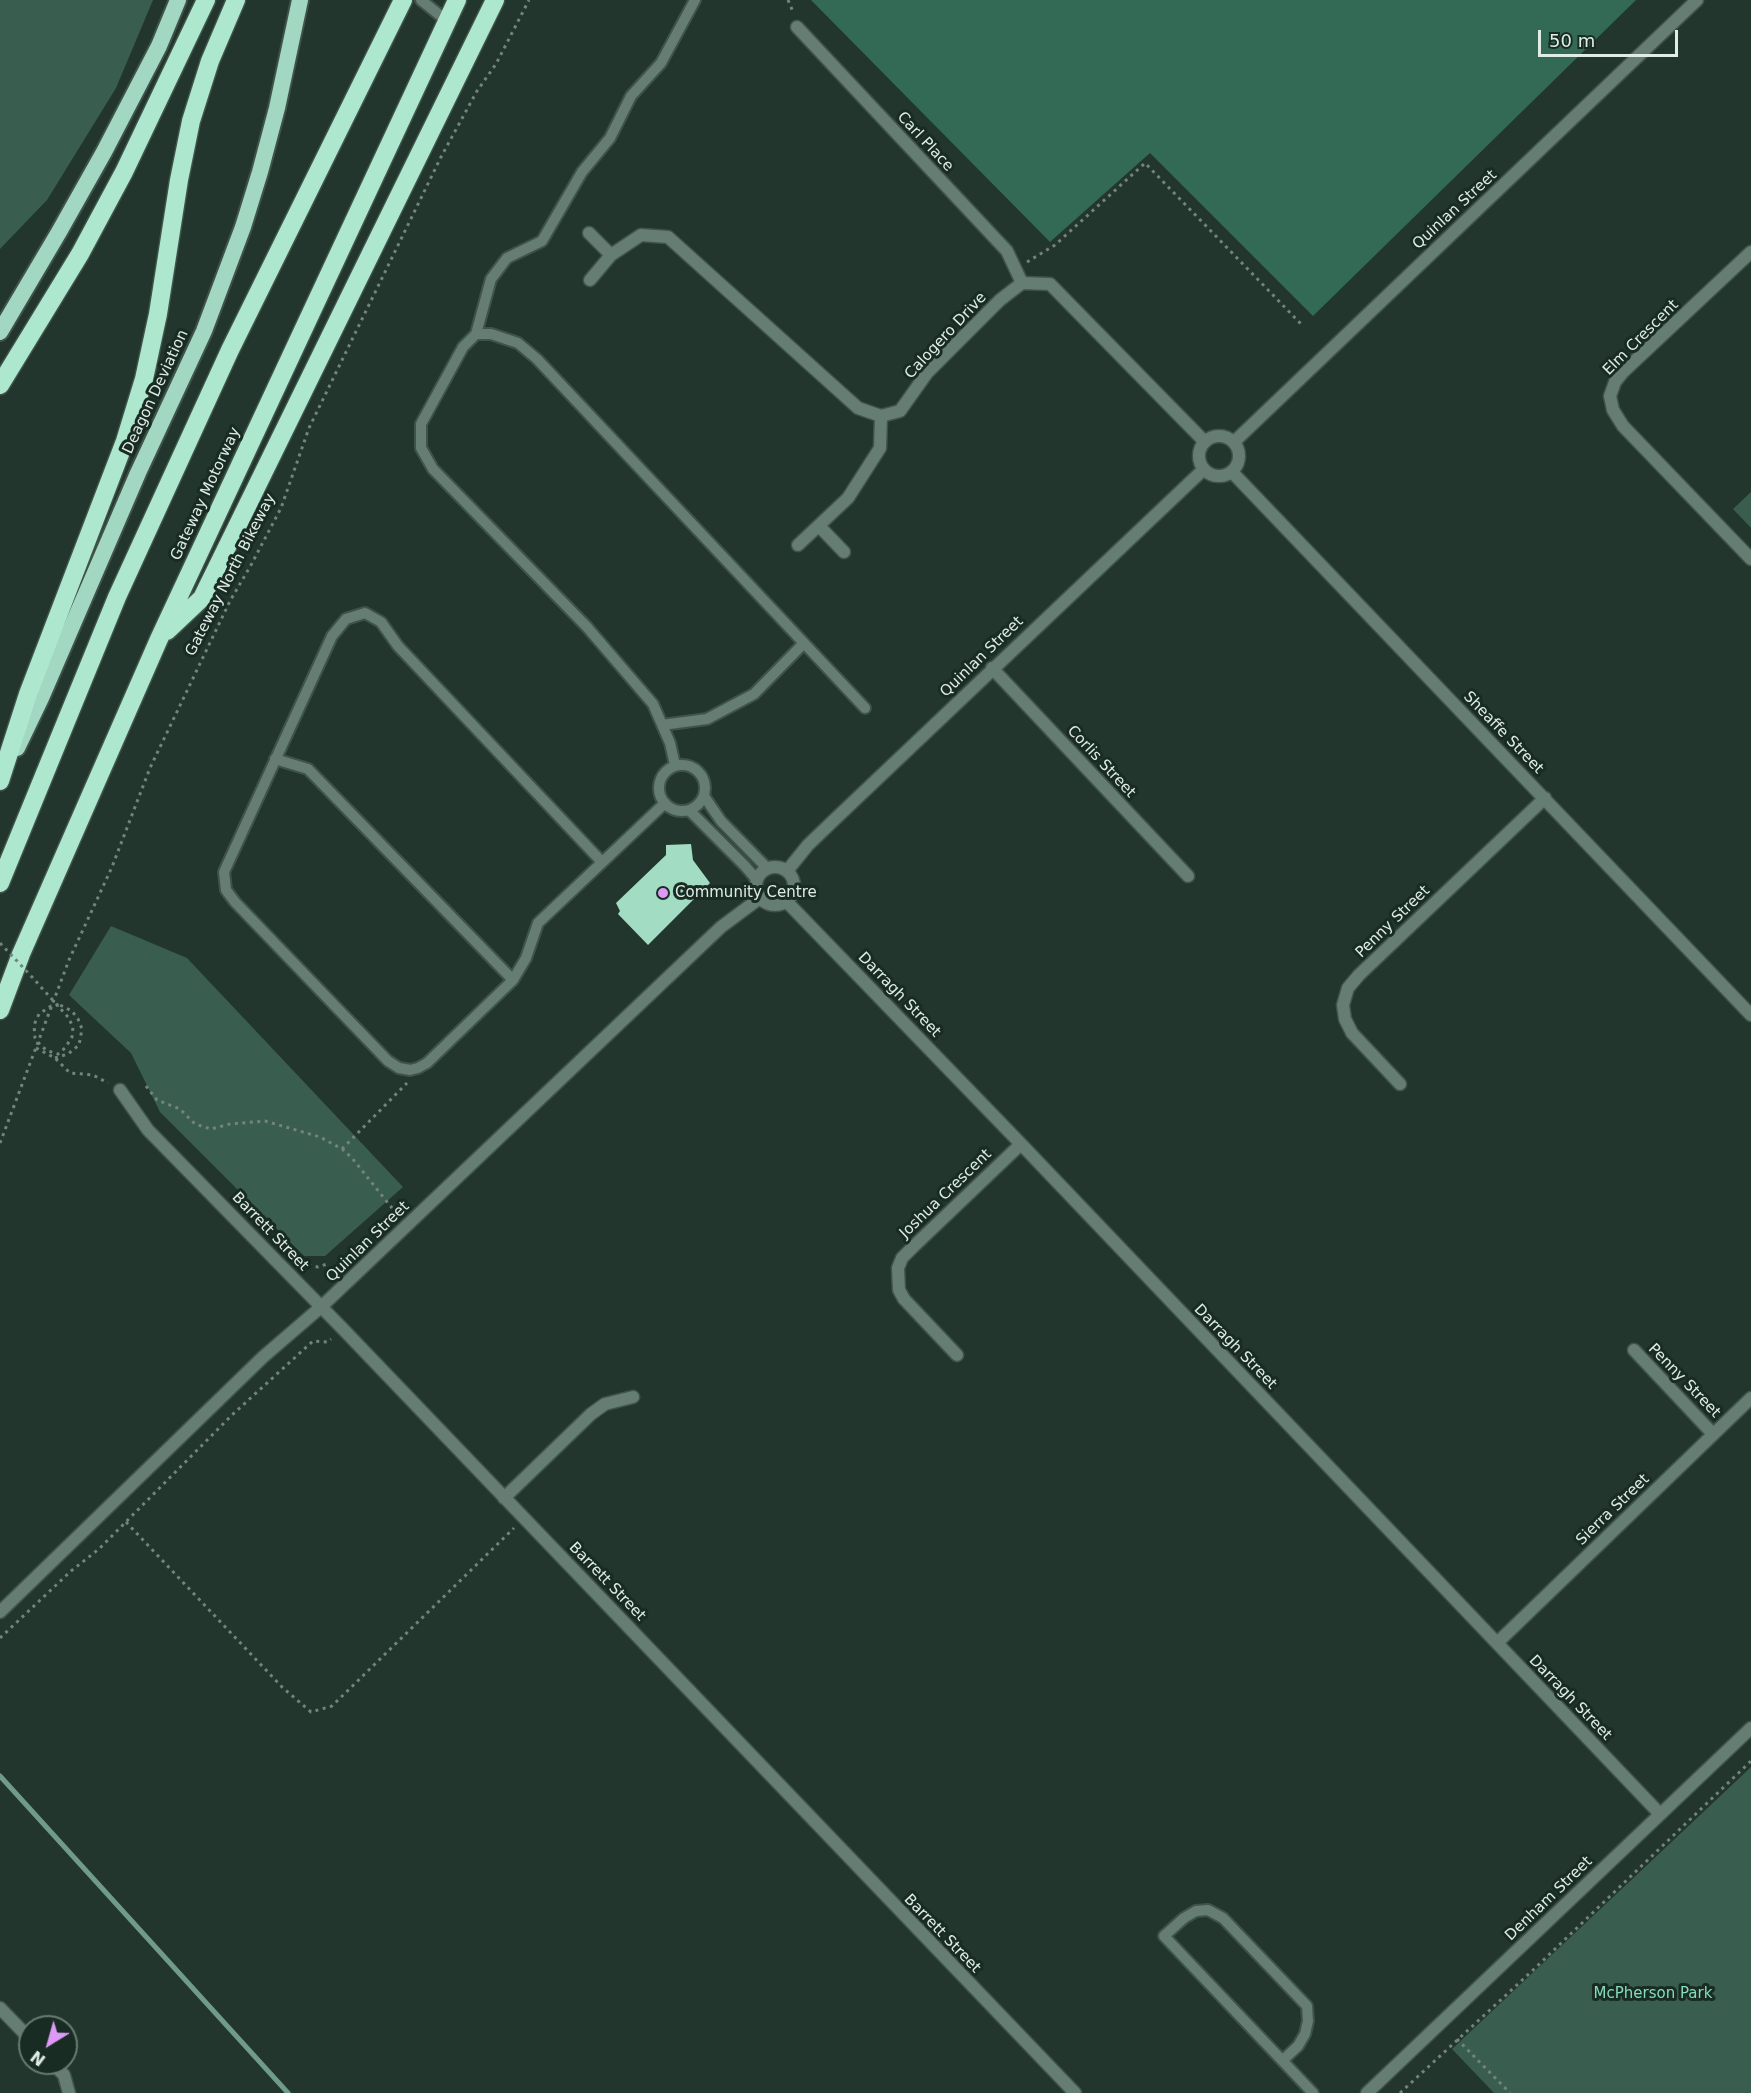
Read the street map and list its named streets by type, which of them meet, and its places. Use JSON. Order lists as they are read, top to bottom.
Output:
{
  "streets": {
    "highway": ["Deagon Deviation", "Gateway Motorway"],
    "street": [
      "Carl Place",
      "Quinlan Street",
      "Calogero Drive",
      "Elm Crescent",
      "Sheaffe Street",
      "Corlis Street",
      "Penny Street",
      "Darragh Street",
      "Joshua Crescent",
      "Barrett Street",
      "Sierra Street",
      "Denham Street"
    ],
    "path": ["Gateway North Bikeway"]
  },
  "crossings": [
    ["Carl Place", "Calogero Drive"],
    ["Quinlan Street", "Sheaffe Street"],
    ["Quinlan Street", "Corlis Street"],
    ["Quinlan Street", "Darragh Street"],
    ["Quinlan Street", "Barrett Street"],
    ["Sheaffe Street", "Penny Street"],
    ["Penny Street", "Sierra Street"],
    ["Darragh Street", "Joshua Crescent"],
    ["Darragh Street", "Sierra Street"],
    ["Darragh Street", "Denham Street"]
  ],
  "parks": ["McPherson Park"],
  "places": ["Community Centre"],
  "scale_bar": "50 m",
  "north": "bottom left"
}
